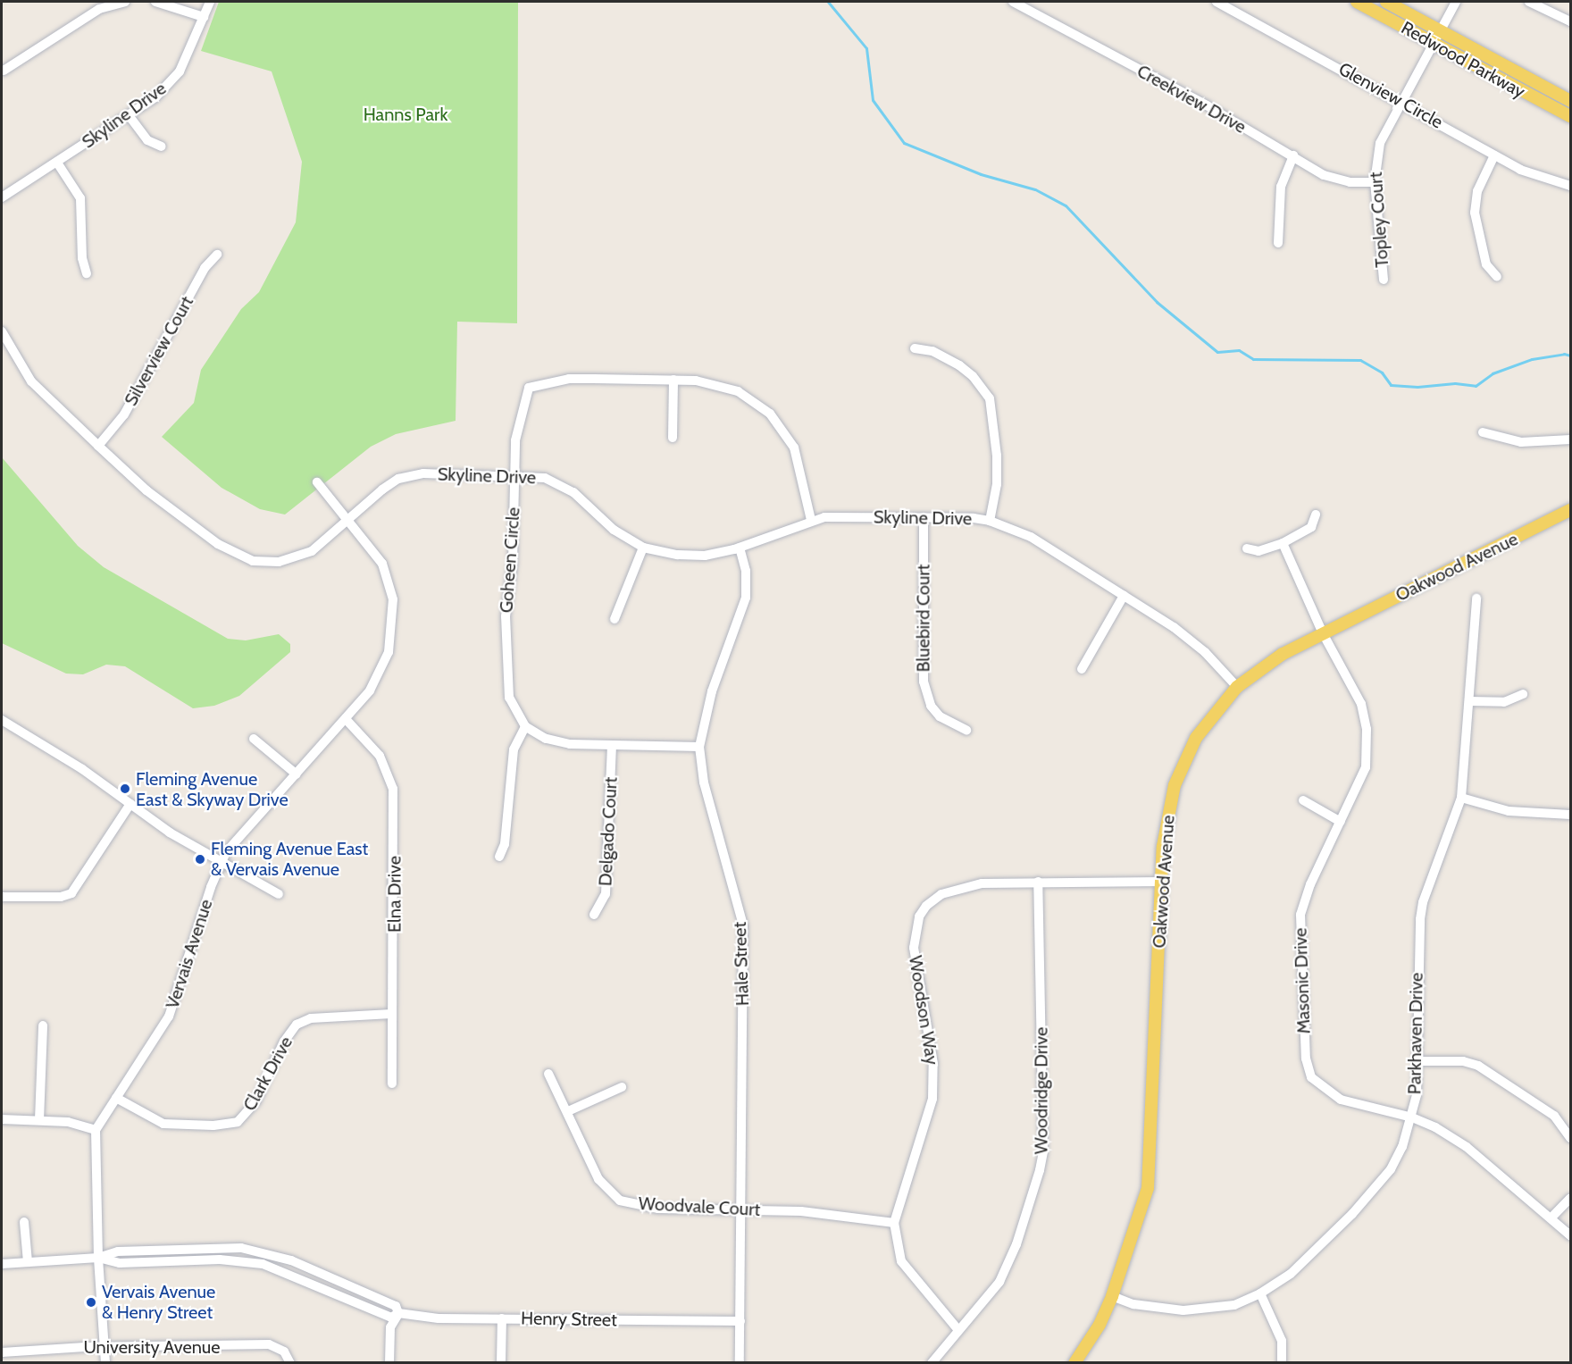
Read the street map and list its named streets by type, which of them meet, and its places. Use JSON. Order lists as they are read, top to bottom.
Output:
{
  "streets": {
    "main road": ["Redwood Parkway", "Oakwood Avenue"],
    "street": [
      "Glenview Circle",
      "Creekview Drive",
      "Skyline Drive",
      "Topley Court",
      "Silverview Court",
      "Goheen Circle",
      "Bluebird Court",
      "Delgado Court",
      "Elna Drive",
      "Vervais Avenue",
      "Hale Street",
      "Masonic Drive",
      "Woodson Way",
      "Parkhaven Drive",
      "Clark Drive",
      "Woodridge Drive",
      "Woodvale Court",
      "Henry Street",
      "University Avenue"
    ]
  },
  "crossings": [
    ["Redwood Parkway", "Topley Court"],
    ["Glenview Circle", "Topley Court"],
    ["Creekview Drive", "Topley Court"],
    ["Skyline Drive", "Silverview Court"],
    ["Skyline Drive", "Goheen Circle"],
    ["Skyline Drive", "Oakwood Avenue"],
    ["Skyline Drive", "Bluebird Court"],
    ["Skyline Drive", "Vervais Avenue"],
    ["Skyline Drive", "Hale Street"],
    ["Oakwood Avenue", "Masonic Drive"],
    ["Oakwood Avenue", "Woodson Way"],
    ["Oakwood Avenue", "Parkhaven Drive"],
    ["Elna Drive", "Vervais Avenue"],
    ["Elna Drive", "Clark Drive"],
    ["Vervais Avenue", "Clark Drive"],
    ["Hale Street", "Woodvale Court"],
    ["Hale Street", "Henry Street"],
    ["Masonic Drive", "Parkhaven Drive"],
    ["Woodson Way", "Woodridge Drive"],
    ["Woodson Way", "Woodvale Court"]
  ],
  "parks": ["Hanns Park"],
  "places": ["Fleming Avenue East & Skyway Drive", "Fleming Avenue East & Vervais Avenue", "Vervais Avenue & Henry Street"]
}
